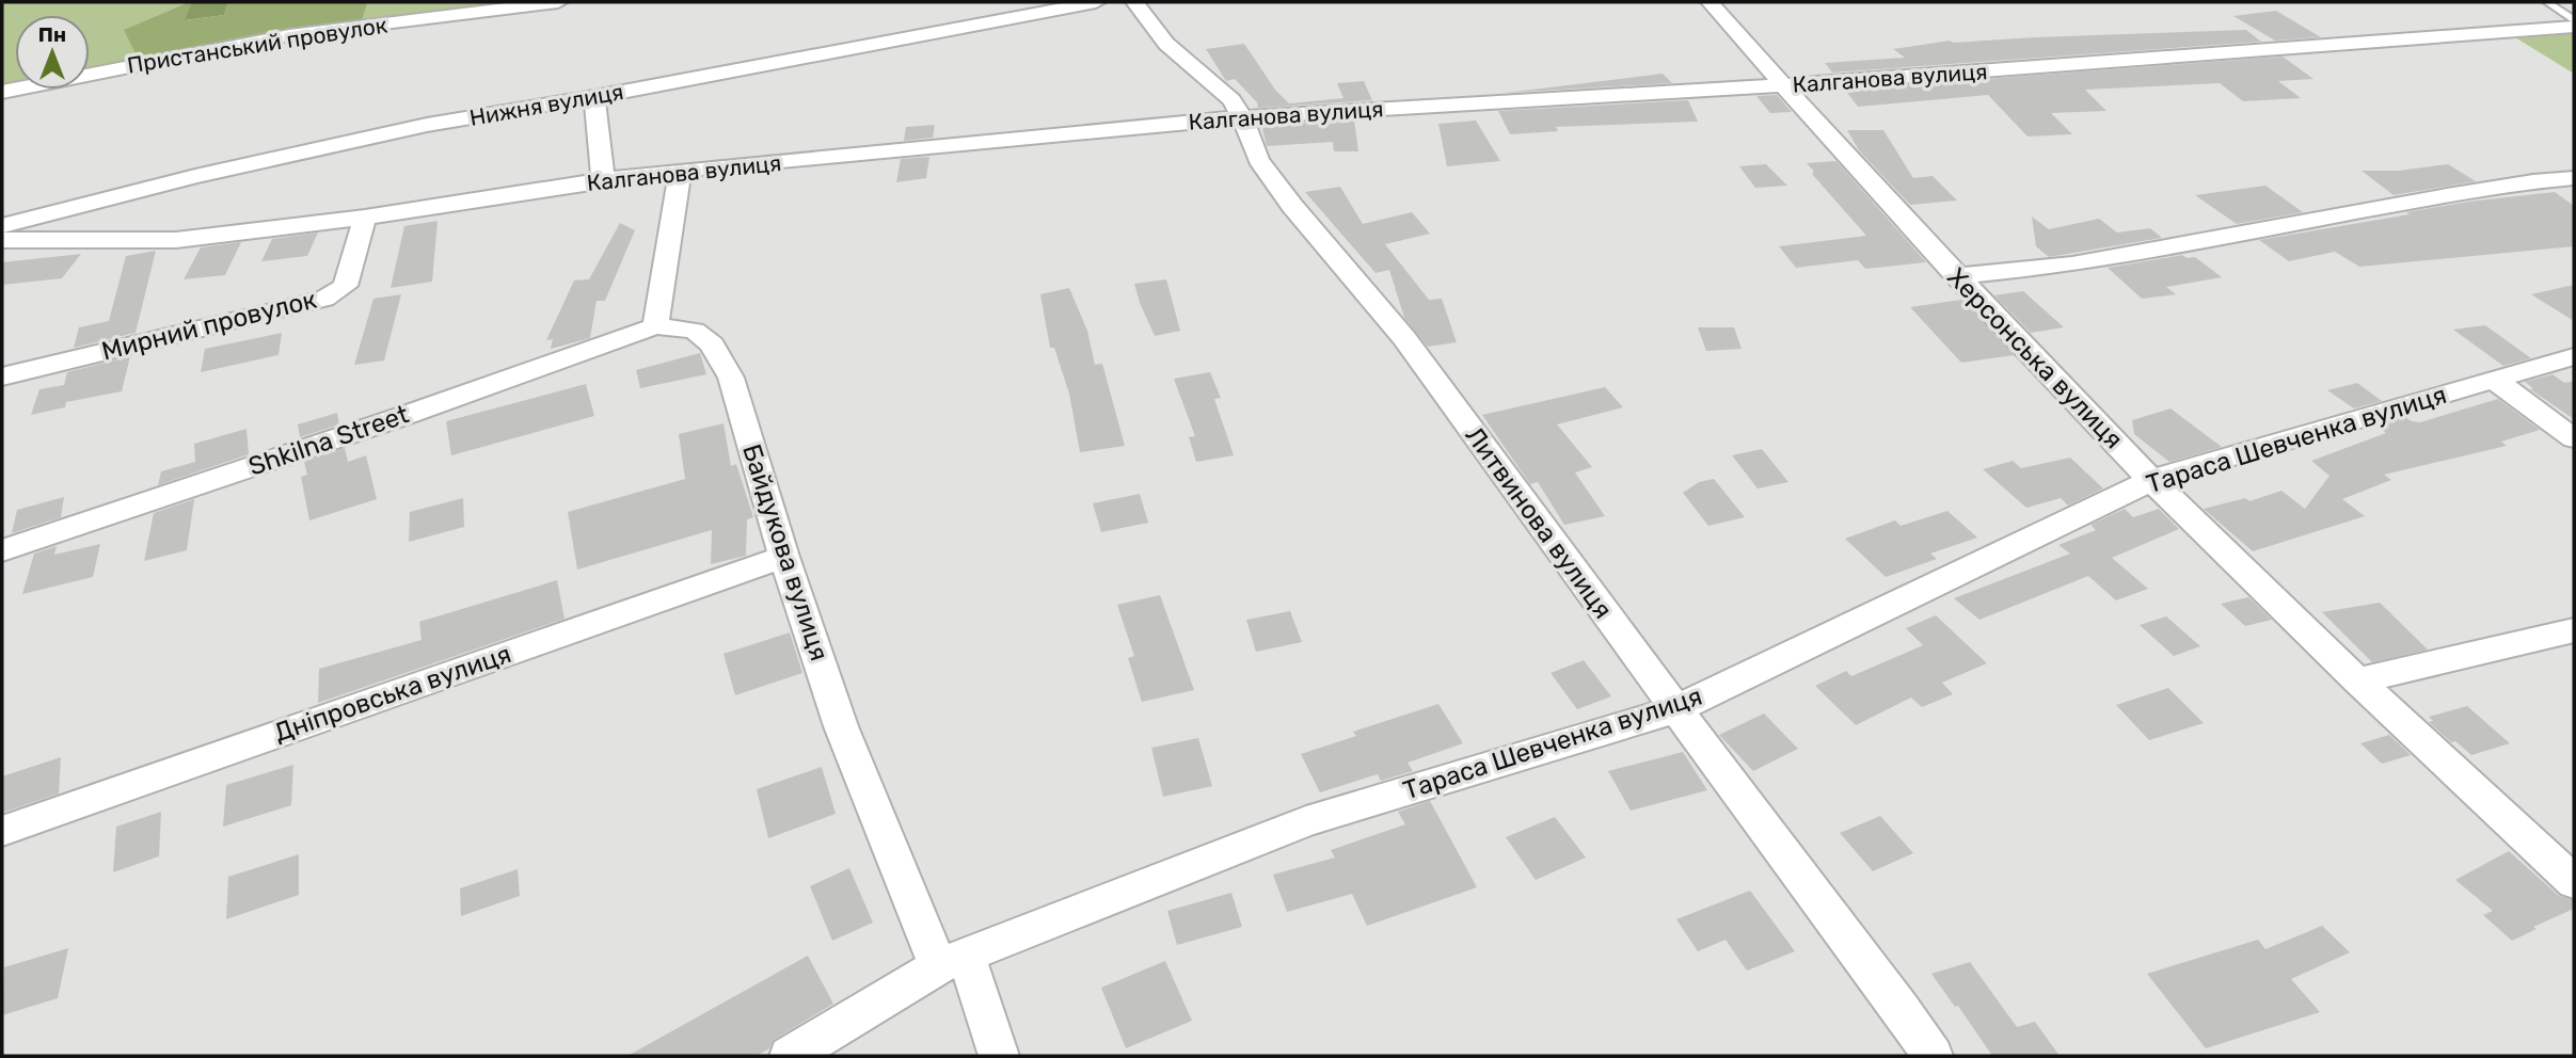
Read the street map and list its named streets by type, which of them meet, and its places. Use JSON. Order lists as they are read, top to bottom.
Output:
{
  "streets": {
    "street": [
      "Пристанський провулок",
      "Калганова вулиця",
      "Нижня вулиця",
      "Мирний провулок",
      "Херсонська вулиця",
      "Тараса Шевченка вулиця",
      "Shkilna Street",
      "Литвинова вулиця",
      "Байдукова вулиця",
      "Дніпровська вулиця"
    ]
  },
  "crossings": [
    ["Калганова вулиця", "Мирний провулок"],
    ["Калганова вулиця", "Херсонська вулиця"],
    ["Калганова вулиця", "Литвинова вулиця"],
    ["Херсонська вулиця", "Тараса Шевченка вулиця"],
    ["Тараса Шевченка вулиця", "Литвинова вулиця"],
    ["Тараса Шевченка вулиця", "Байдукова вулиця"],
    ["Shkilna Street", "Байдукова вулиця"],
    ["Байдукова вулиця", "Дніпровська вулиця"]
  ],
  "north": "top"
}
